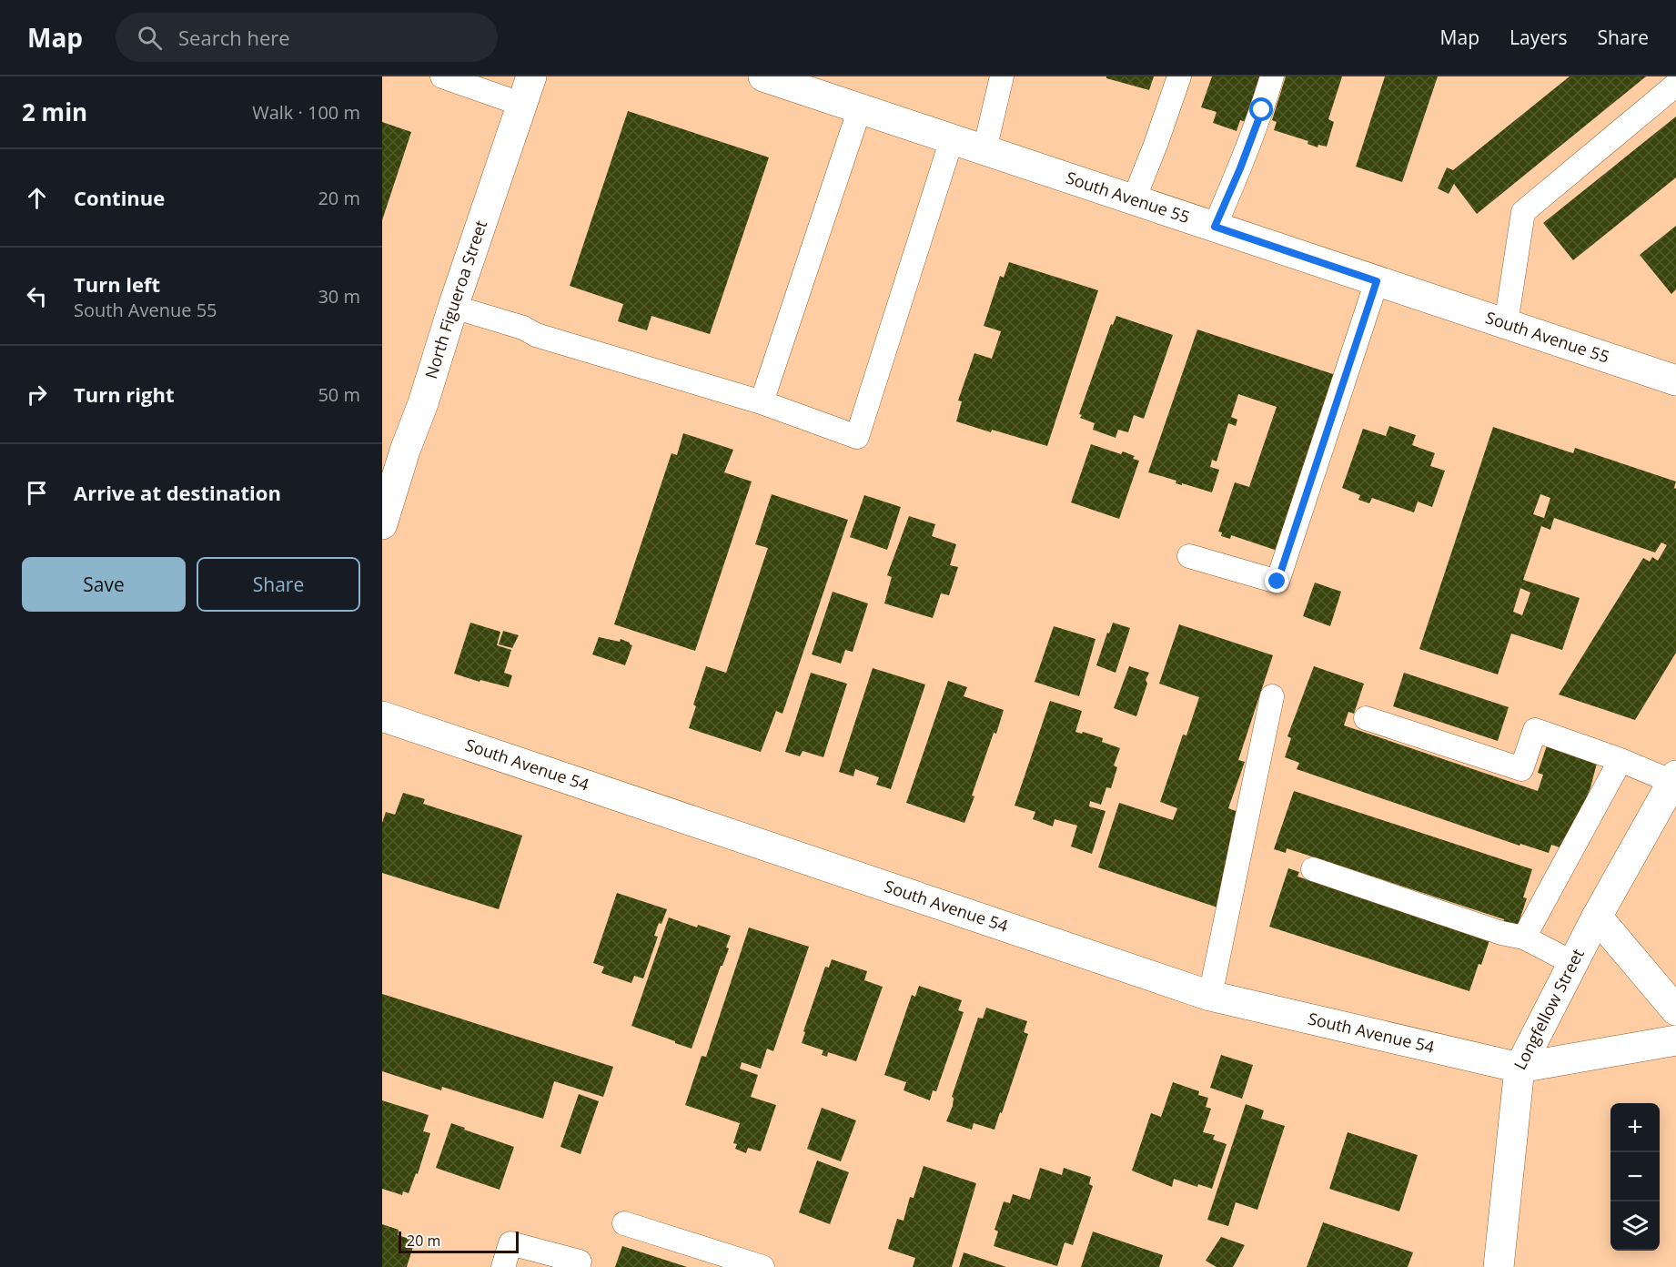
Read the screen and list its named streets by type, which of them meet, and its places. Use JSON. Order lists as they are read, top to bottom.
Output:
{
  "streets": {
    "street": [
      "South Avenue 55",
      "North Figueroa Street",
      "South Avenue 54",
      "Longfellow Street"
    ]
  },
  "crossings": [
    ["South Avenue 54", "Longfellow Street"]
  ],
  "scale_bar": "20 m",
  "page": {
    "header": "Map",
    "search": "Search here",
    "nav": ["Map", "Layers", "Share"],
    "heading": ["2 min", "Walk · 100 m"],
    "list": [
      ["Continue", "20 m"],
      ["Turn left", "South Avenue 55", "30 m"],
      ["Turn right", "50 m"],
      "Arrive at destination"
    ],
    "buttons": ["Save", "Share"],
    "map_buttons": ["+", "−"],
    "scale": "20 m"
  }
}
